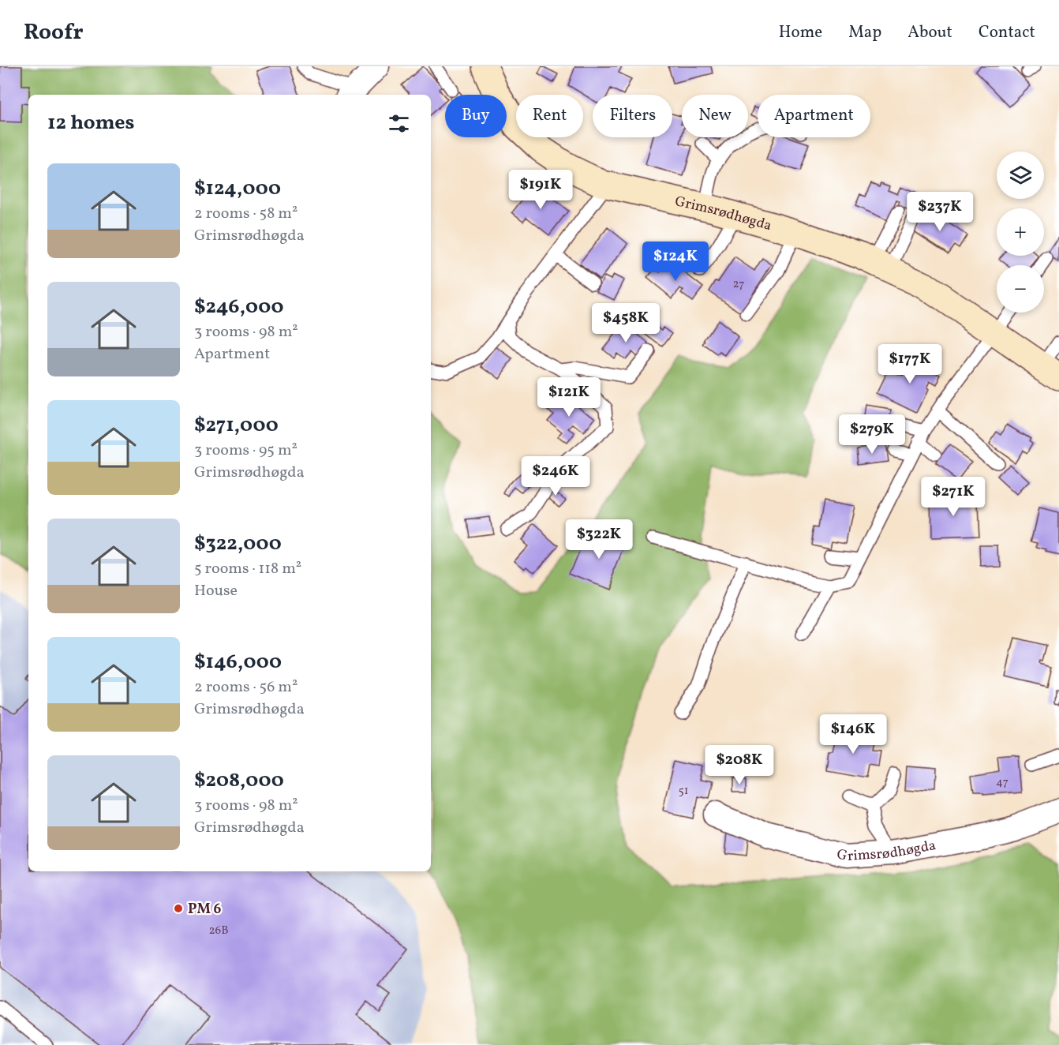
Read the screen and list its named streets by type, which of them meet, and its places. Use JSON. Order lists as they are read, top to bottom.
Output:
{
  "streets": {
    "main road": ["Grimsrødhøgda"]
  },
  "places": ["PM 6"],
  "house_numbers": [
    "27",
    "47",
    "51",
    "26B"
  ],
  "page": {
    "header": "Roofr",
    "nav": [
      "Home",
      "Map",
      "About",
      "Contact"
    ],
    "chip": [
      "Buy",
      "Rent",
      "Filters",
      "New",
      "Apartment"
    ],
    "heading": "12 homes",
    "map_buttons": ["+", "−"],
    "list": [
      {
        "name": "$124,000",
        "note": "2 rooms · 58 m² · Grimsrødhøgda"
      },
      {
        "name": "$246,000",
        "note": "3 rooms · 98 m² · Apartment"
      },
      {
        "name": "$271,000",
        "note": "3 rooms · 95 m² · Grimsrødhøgda"
      },
      {
        "name": "$322,000",
        "note": "5 rooms · 118 m² · House"
      },
      {
        "name": "$146,000",
        "note": "2 rooms · 56 m² · Grimsrødhøgda"
      },
      {
        "name": "$208,000",
        "note": "3 rooms · 98 m² · Grimsrødhøgda"
      }
    ],
    "price": [
      "$191K",
      "$237K",
      "$124K",
      "$458K",
      "$177K",
      "$121K",
      "$279K",
      "$246K",
      "$271K",
      "$322K",
      "$146K",
      "$208K"
    ]
  }
}
